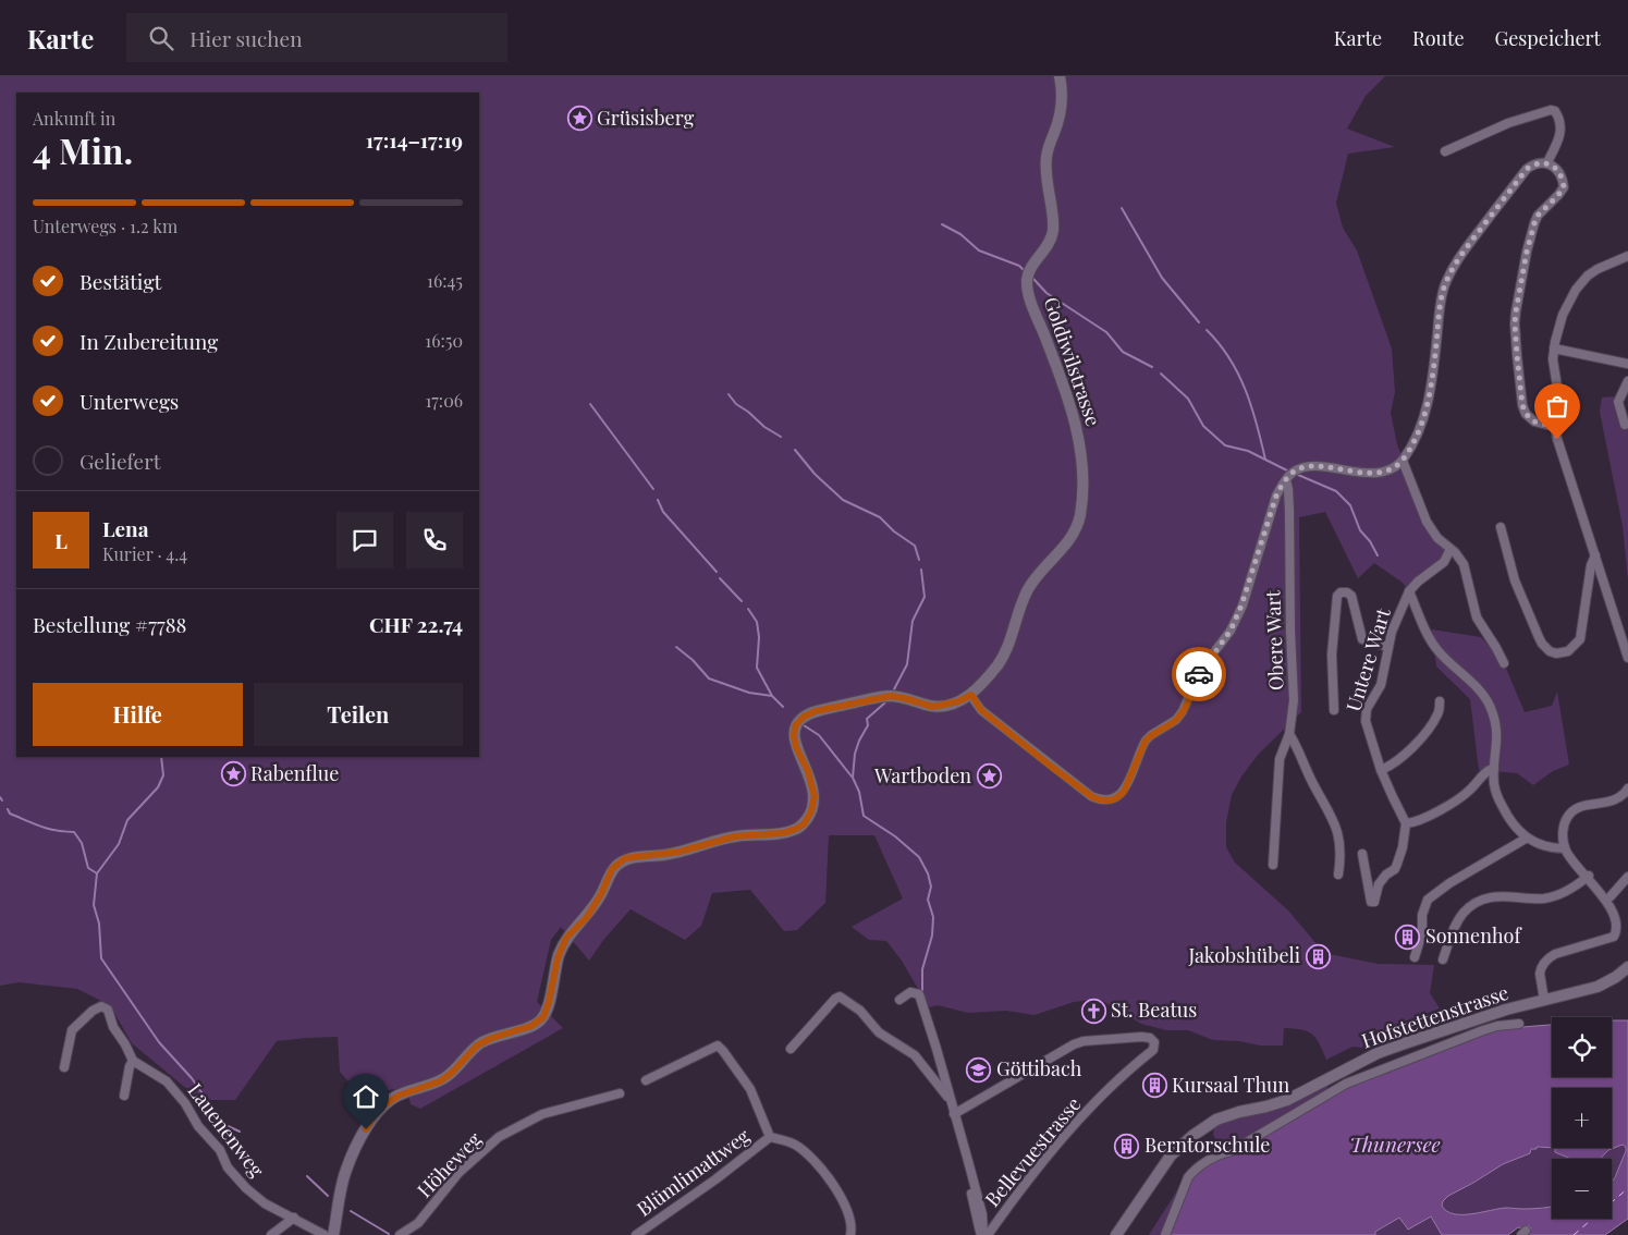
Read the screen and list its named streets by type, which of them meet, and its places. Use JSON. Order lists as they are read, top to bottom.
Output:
{
  "streets": {
    "street": [
      "Goldiwilstrasse",
      "Obere Wart",
      "Untere Wart",
      "Hofstettenstrasse",
      "Lauenenweg",
      "Bellevuestrasse",
      "Höheweg",
      "Blümlimattweg"
    ]
  },
  "water": ["Thunersee"],
  "places": {
    "place": ["Grüsisberg", "Rabenflue", "Wartboden"],
    "building": [
      "Sonnenhof",
      "Jakobshübeli",
      "Kursaal Thun",
      "Berntorschule"
    ],
    "church": ["St. Beatus"],
    "school or university": ["Göttibach"]
  },
  "page": {
    "header": "Karte",
    "search": "Hier suchen",
    "nav": ["Karte", "Route", "Gespeichert"],
    "heading": ["4 Min.", "Ankunft in", "17:14–17:19"],
    "panel": [
      "Lena",
      "Kurier · 4.4",
      "Bestellung #7788",
      "CHF 22.74"
    ],
    "bar": "Unterwegs · 1.2 km",
    "list": [
      ["Bestätigt", "16:45"],
      ["In Zubereitung", "16:50"],
      ["Unterwegs", "17:06"],
      "Geliefert"
    ],
    "round": "L",
    "buttons": ["Hilfe", "Teilen"],
    "map_buttons": ["+", "−"]
  }
}
